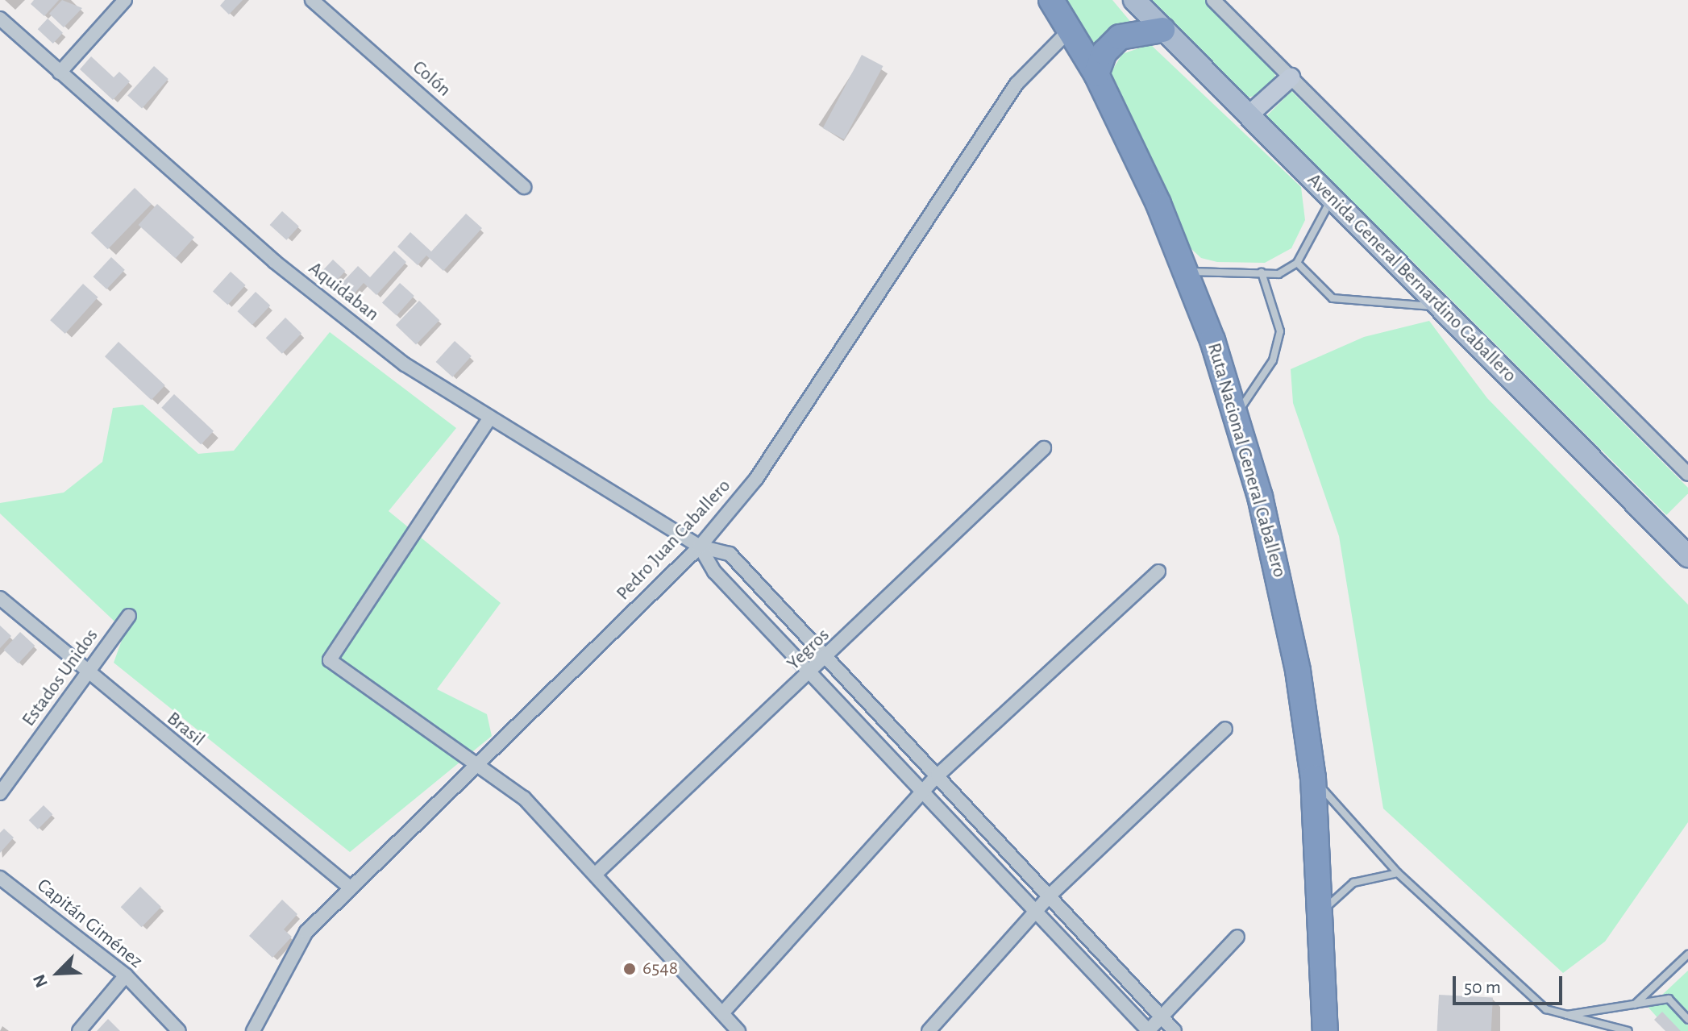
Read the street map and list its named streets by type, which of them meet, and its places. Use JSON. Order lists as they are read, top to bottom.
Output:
{
  "streets": {
    "highway": ["Ruta Nacional General Caballero"],
    "main road": ["Avenida General Bernardino Caballero"],
    "street": [
      "Colón",
      "Aquidaban",
      "Pedro Juan Caballero",
      "Yegros",
      "Estados Unidos",
      "Brasil",
      "Capitán Giménez"
    ]
  },
  "crossings": [
    ["Aquidaban", "Pedro Juan Caballero"],
    ["Ruta Nacional General Caballero", "Pedro Juan Caballero"],
    ["Pedro Juan Caballero", "Brasil"],
    ["Estados Unidos", "Brasil"]
  ],
  "places": ["6548"],
  "scale_bar": "50 m",
  "north": "bottom left"
}
